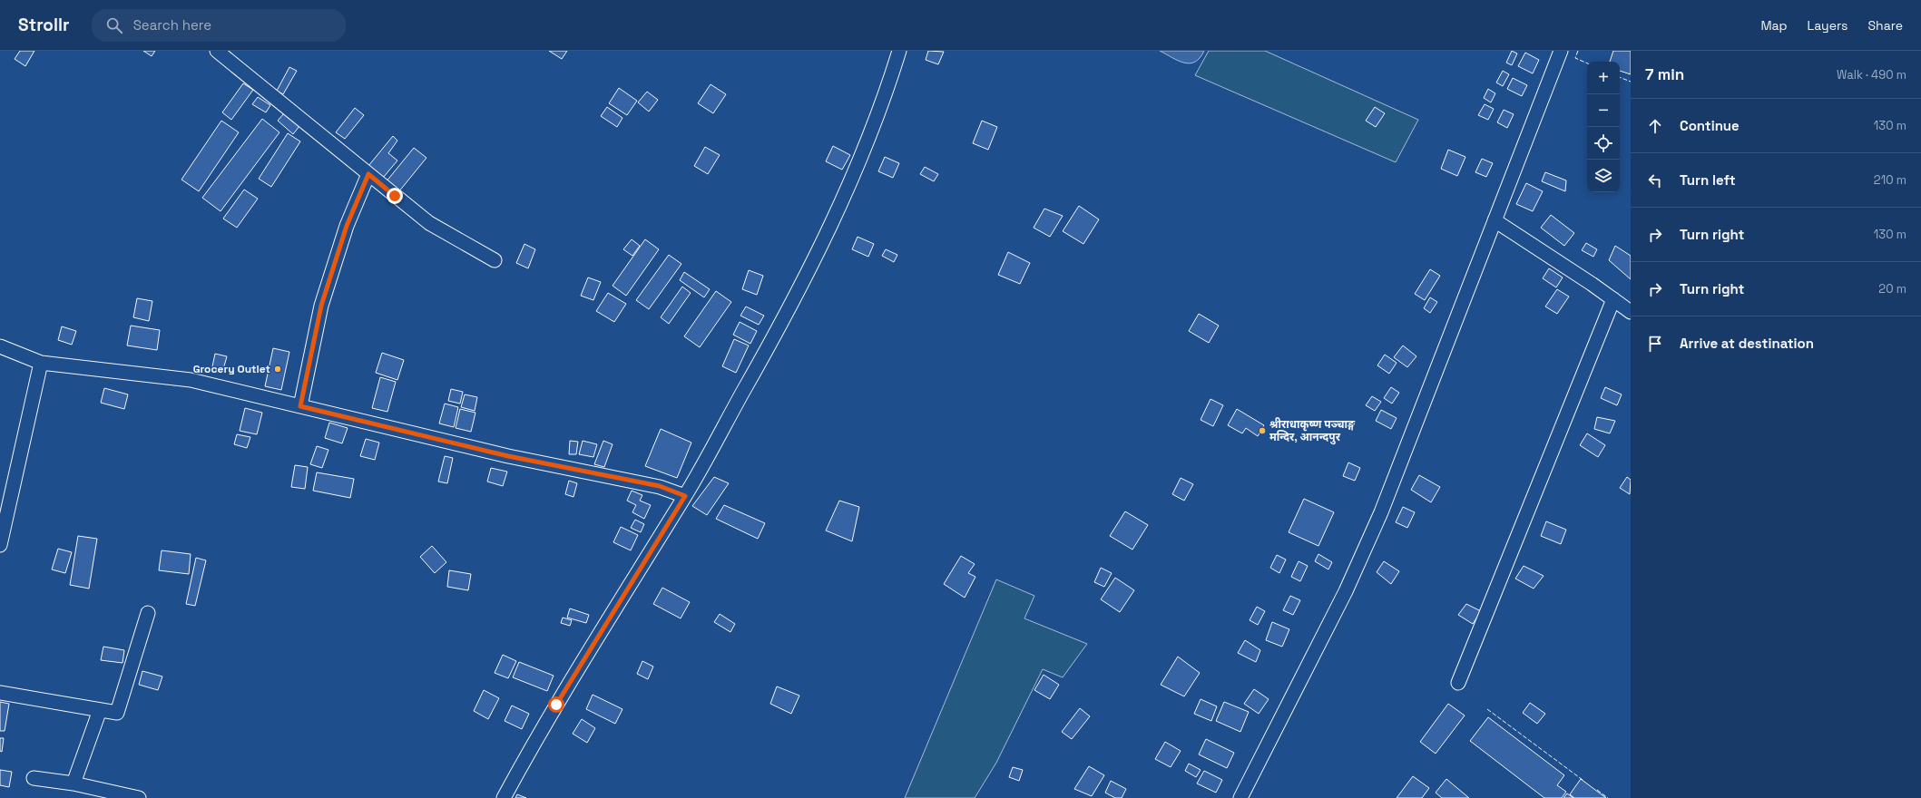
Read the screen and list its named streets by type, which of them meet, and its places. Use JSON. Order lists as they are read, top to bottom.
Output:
{
  "places": ["Grocery Outlet", "श्रीराधाकृष्ण पञ्चाङ्ग मन्दिर, आनन्दपुर"],
  "page": {
    "header": "Strollr",
    "search": "Search here",
    "nav": ["Map", "Layers", "Share"],
    "heading": ["7 min", "Walk · 490 m"],
    "map_buttons": ["+", "−"],
    "list": [
      ["Continue", "130 m"],
      ["Turn left", "210 m"],
      ["Turn right", "130 m"],
      ["Turn right", "20 m"],
      "Arrive at destination"
    ]
  }
}
